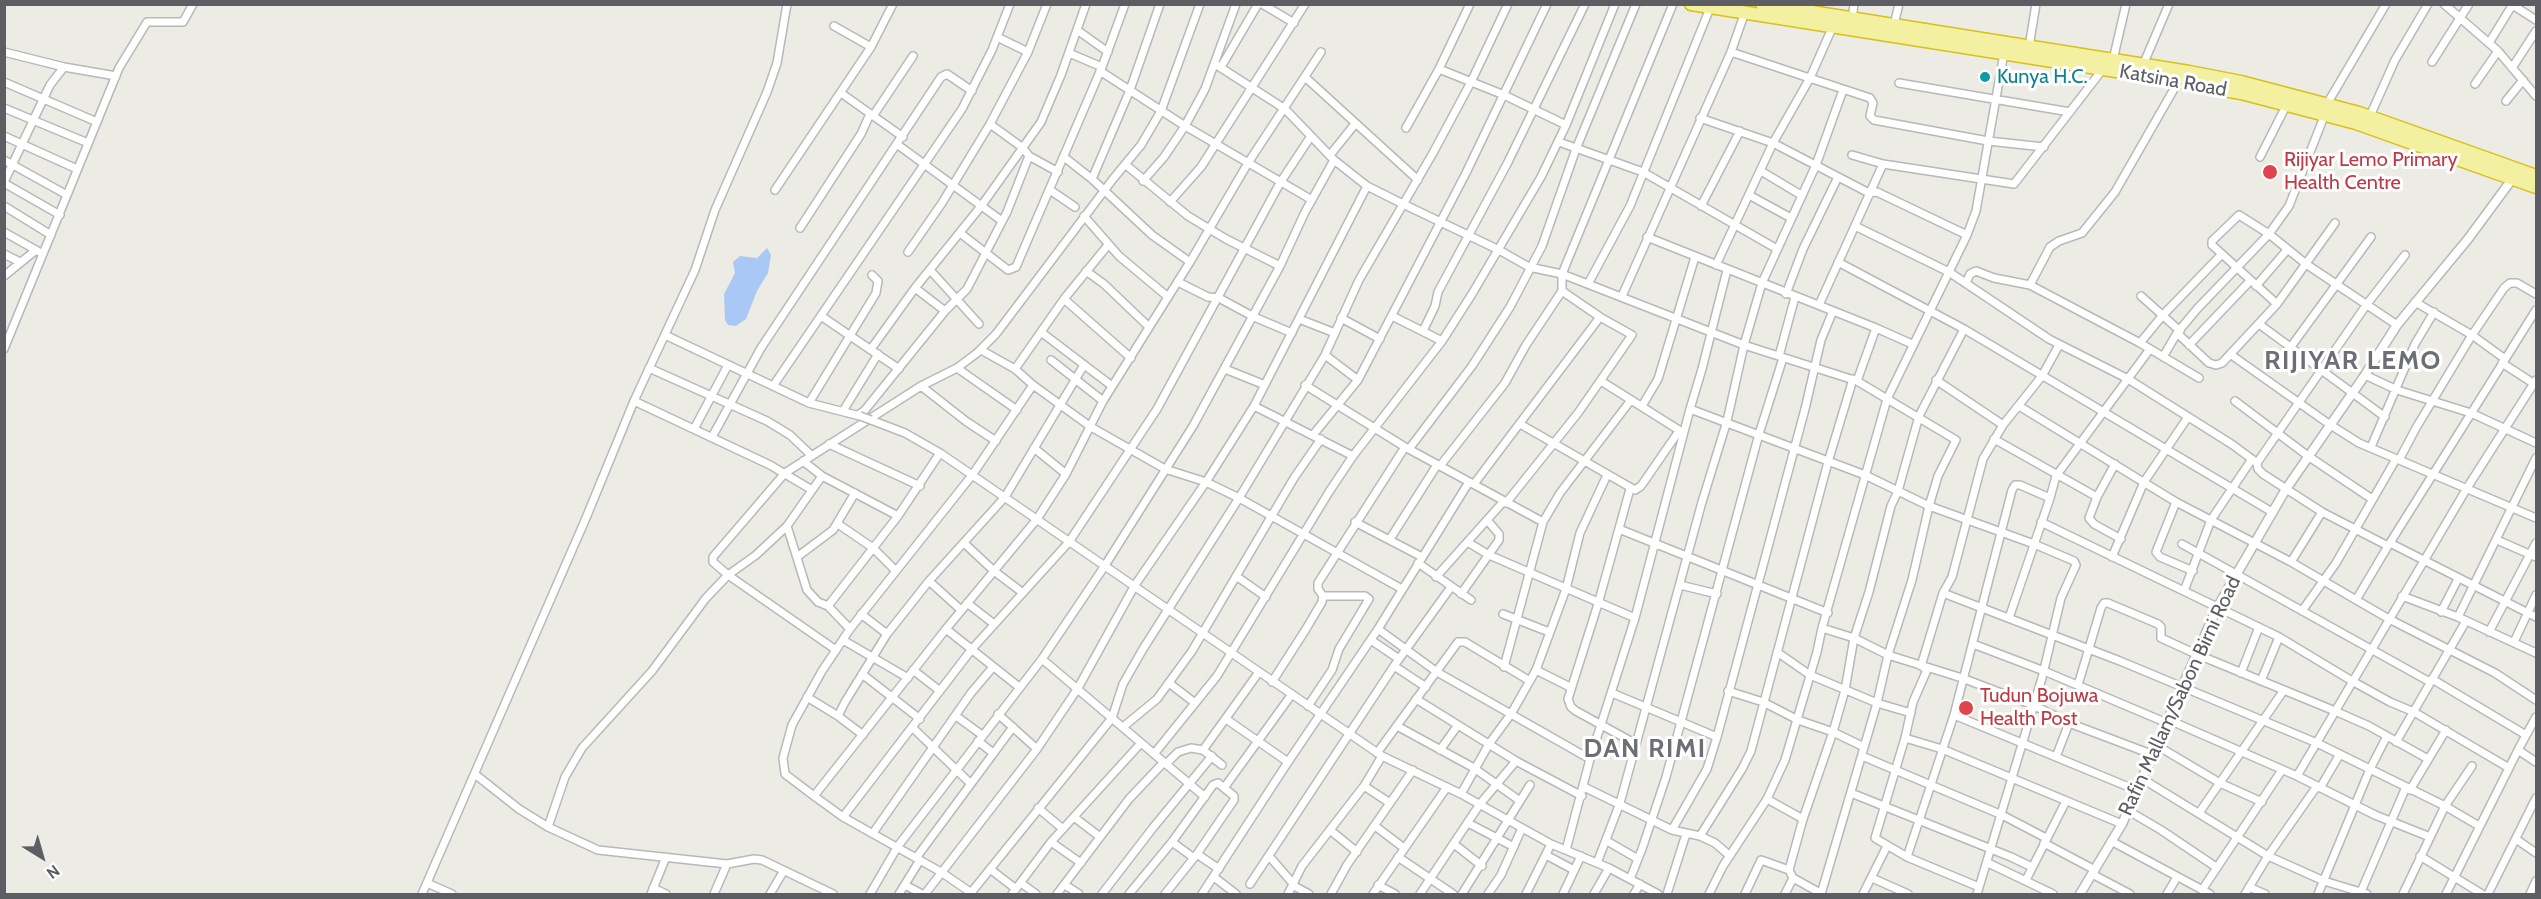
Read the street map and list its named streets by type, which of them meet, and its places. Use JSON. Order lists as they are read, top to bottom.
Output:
{
  "streets": {
    "highway": ["Katsina Road"],
    "street": ["Rafin Mallam/Sabon Birni Road"]
  },
  "crossings": [
    ["Katsina Road", "Rafin Mallam/Sabon Birni Road"]
  ],
  "districts": ["RIJIYAR LEMO", "DAN RIMI"],
  "places": ["Kunya H.C.", "Rijiyar Lemo Primary Health Centre", "Tudun Bojuwa Health Post"],
  "north": "bottom right"
}
